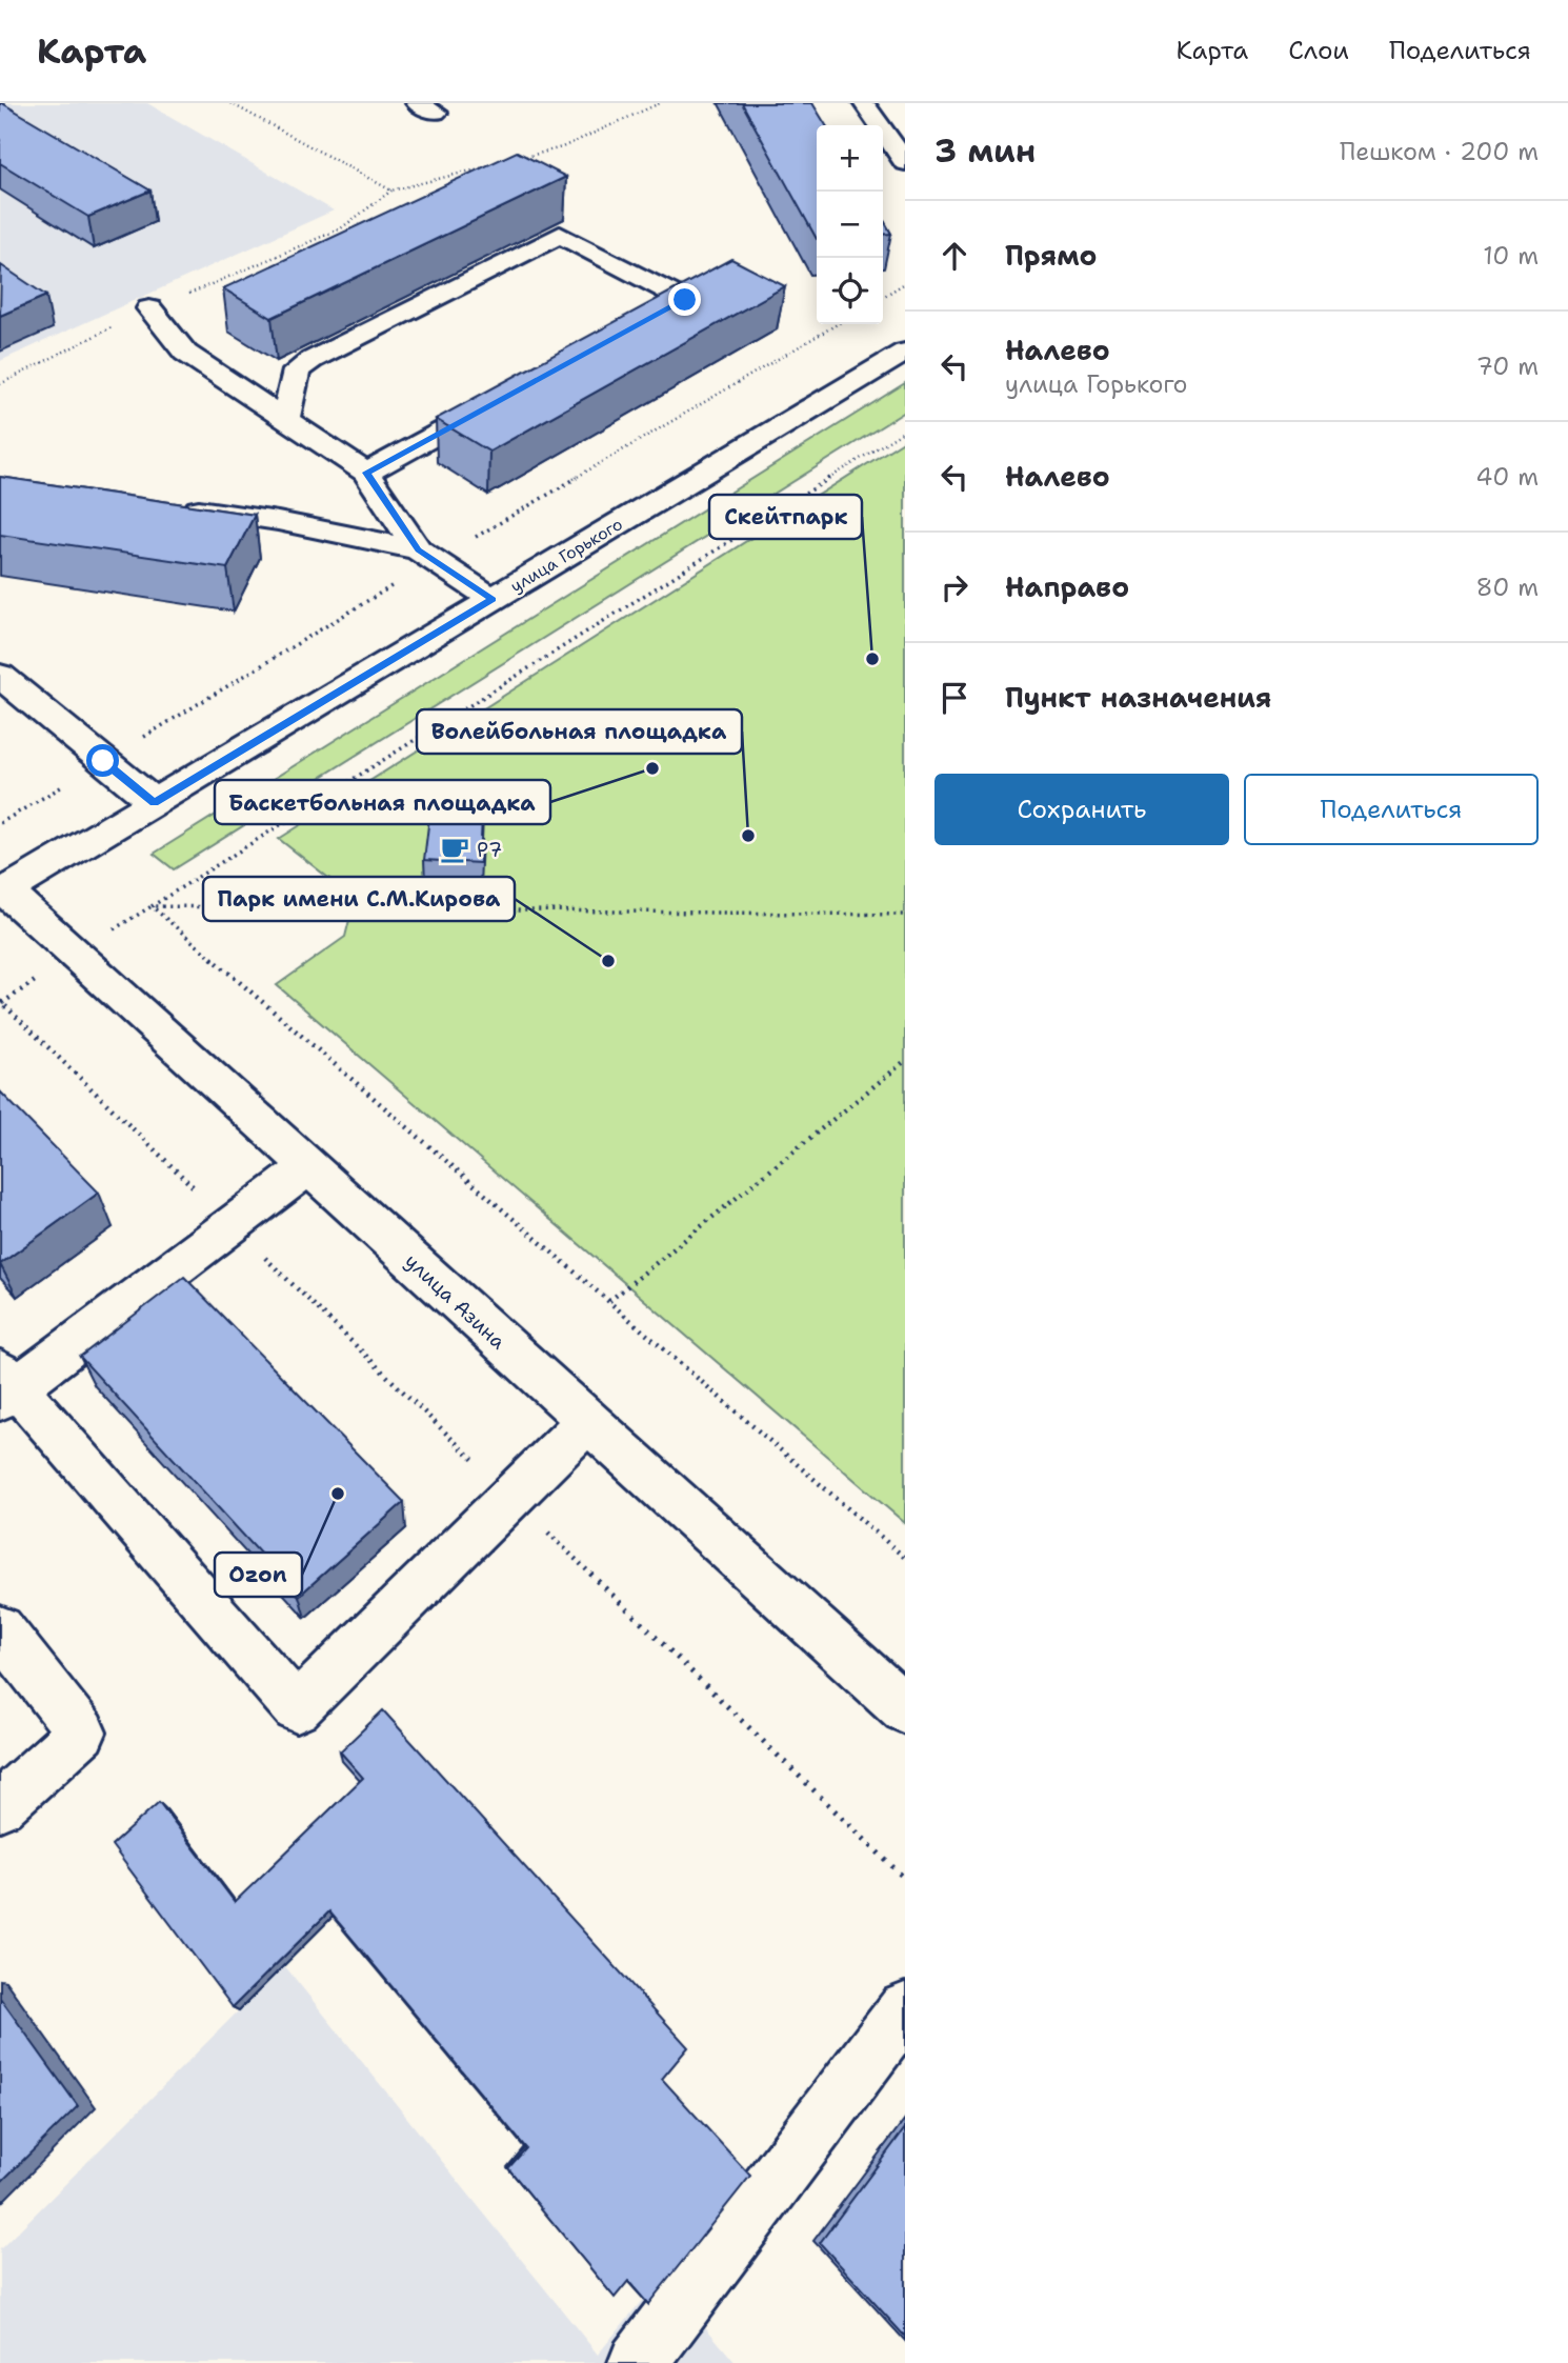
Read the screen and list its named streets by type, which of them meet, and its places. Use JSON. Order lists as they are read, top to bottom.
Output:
{
  "streets": {
    "street": ["улица Горького", "улица Азина"]
  },
  "crossings": [
    ["улица Горького", "улица Азина"]
  ],
  "places": {
    "other": [
      "Скейтпарк",
      "Баскетбольная площадка",
      "Волейбольная площадка",
      "Парк имени С.М.Кирова",
      "Ozon"
    ],
    "cafe": ["Р7"]
  },
  "page": {
    "header": "Карта",
    "nav": ["Карта", "Слои", "Поделиться"],
    "heading": ["3 мин", "Пешком · 200 m"],
    "map_buttons": ["+", "−"],
    "list": [
      ["Прямо", "10 m"],
      ["Налево", "улица Горького", "70 m"],
      ["Налево", "40 m"],
      ["Направо", "80 m"],
      "Пункт назначения"
    ],
    "buttons": ["Сохранить", "Поделиться"]
  }
}
